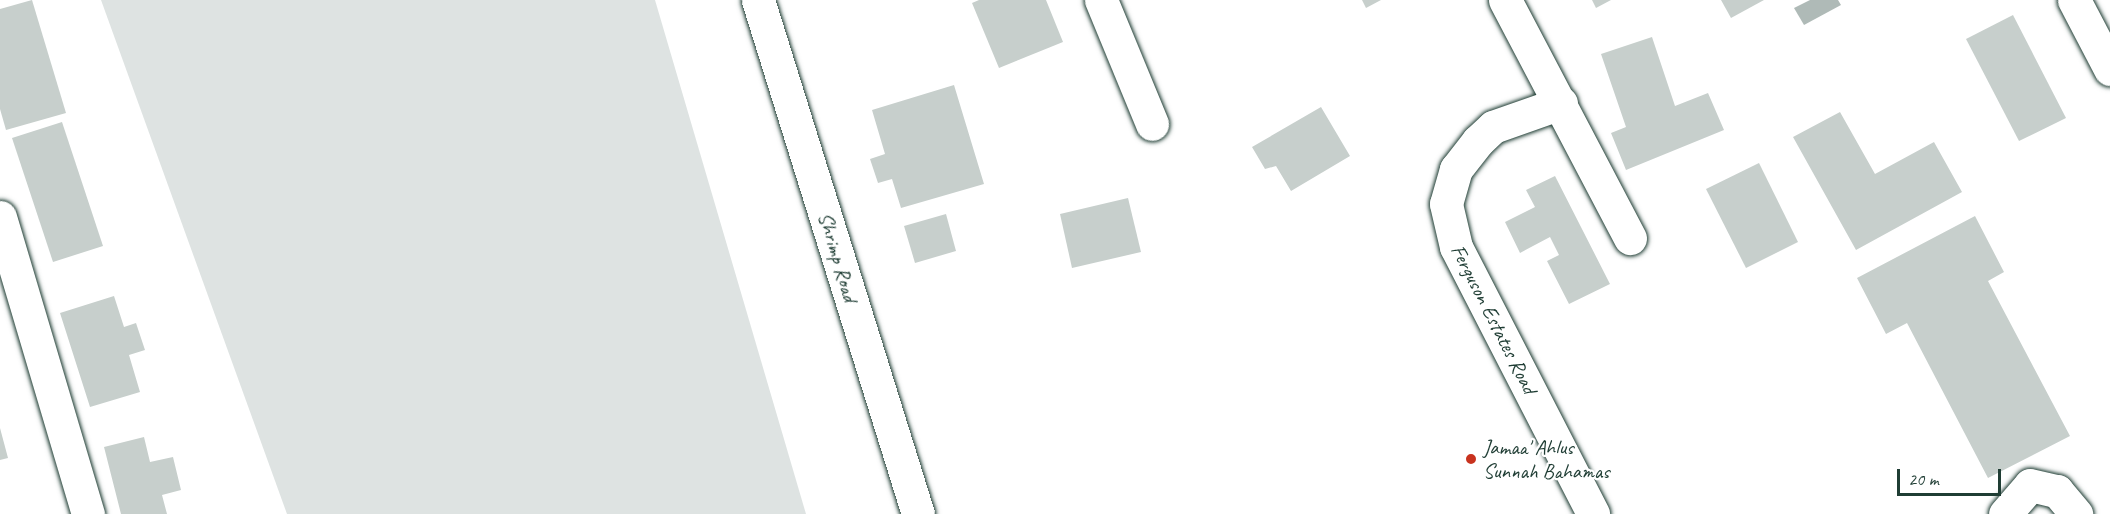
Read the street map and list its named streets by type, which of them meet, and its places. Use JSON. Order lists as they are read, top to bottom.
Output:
{
  "streets": {
    "street": ["Shrimp Road", "Ferguson Estates Road"]
  },
  "places": ["Jamaa' Ahlus Sunnah Bahamas"],
  "scale_bar": "20 m"
}
